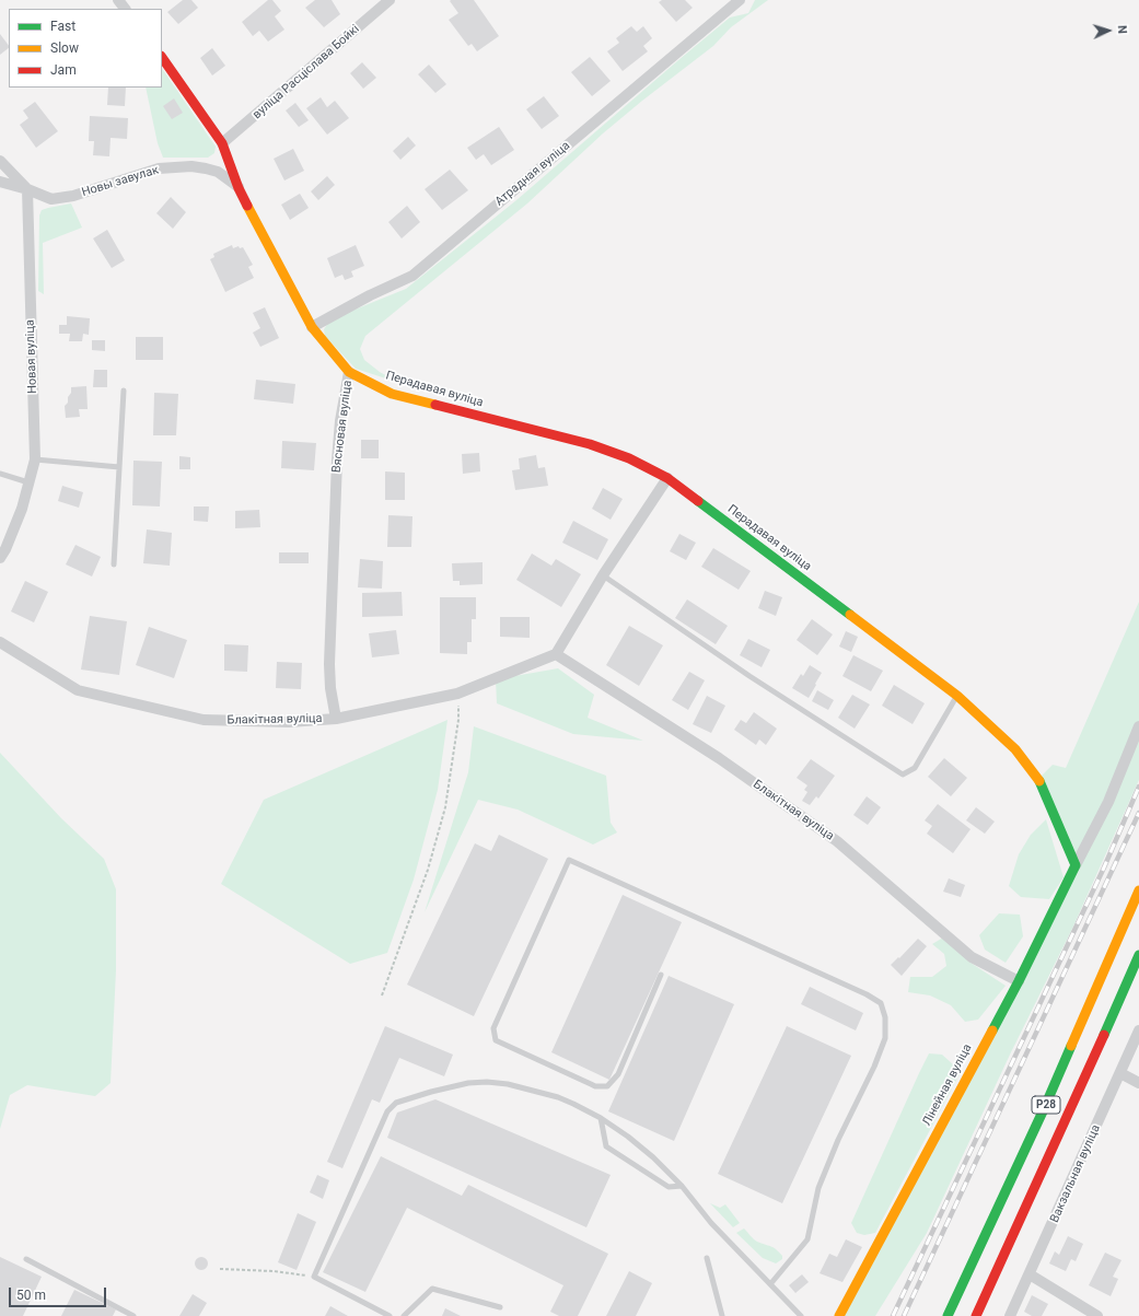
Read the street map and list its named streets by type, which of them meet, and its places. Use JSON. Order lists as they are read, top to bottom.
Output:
{
  "streets": {
    "main road": [
      "Перадавая вуліца",
      "Вясновая вуліца",
      "Лінейная вуліца",
      "Р28"
    ],
    "street": [
      "вуліца Расціслава Бойкі",
      "Атрадная вуліца",
      "Новы завулак",
      "Новая вуліца",
      "Блакітная вуліца",
      "Вакзальная вуліца"
    ]
  },
  "crossings": [
    ["вуліца Расціслава Бойкі", "Вясновая вуліца"],
    ["Атрадная вуліца", "Вясновая вуліца"],
    ["Новы завулак", "Новая вуліца"],
    ["Новы завулак", "Вясновая вуліца"],
    ["Перадавая вуліца", "Вясновая вуліца"],
    ["Перадавая вуліца", "Лінейная вуліца"],
    ["Вясновая вуліца", "Блакітная вуліца"],
    ["Блакітная вуліца", "Лінейная вуліца"]
  ],
  "legend": ["Fast", "Slow", "Jam"],
  "scale_bar": "50 m",
  "north": "right"
}
